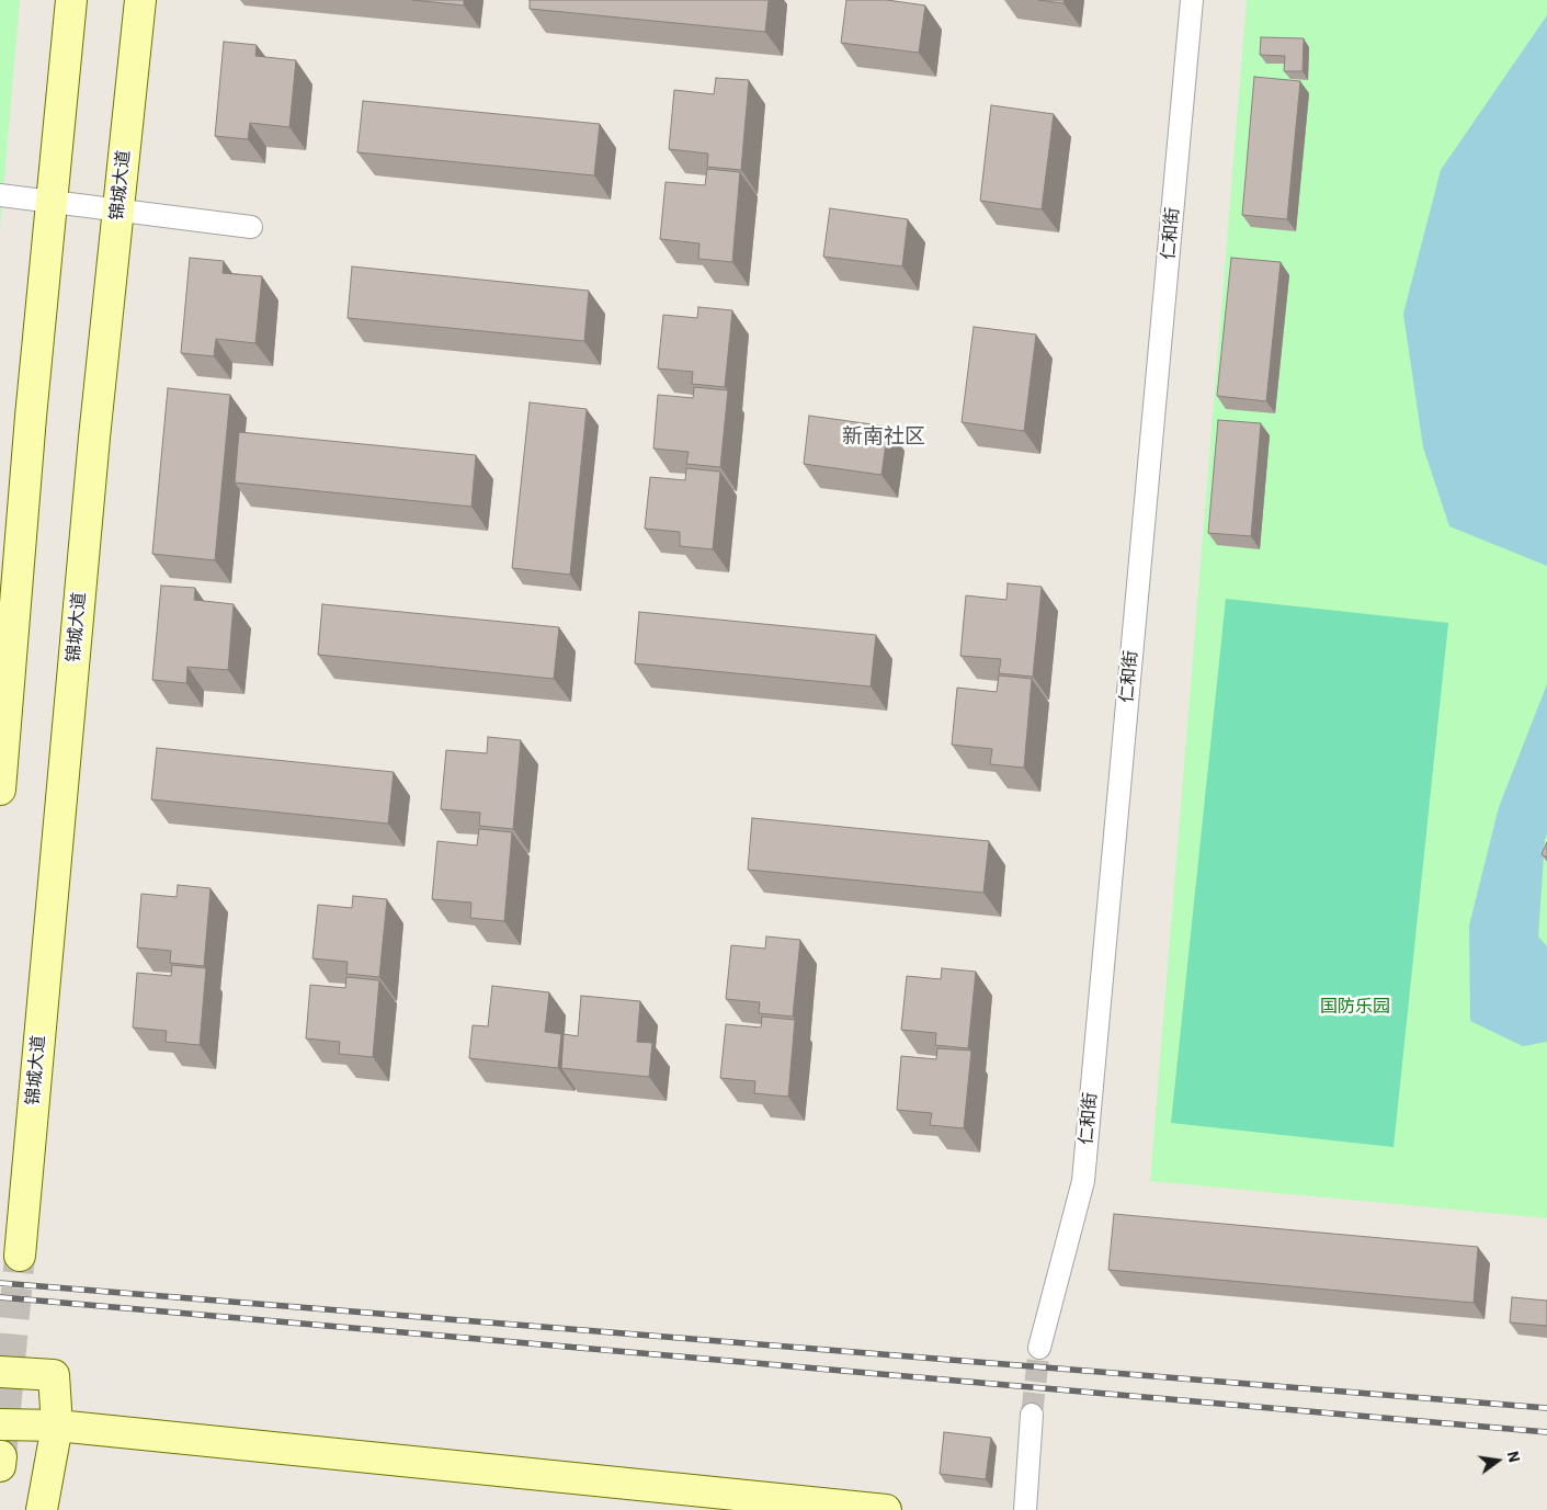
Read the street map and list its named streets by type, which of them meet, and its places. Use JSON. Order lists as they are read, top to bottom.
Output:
{
  "streets": {
    "main road": ["锦城大道"],
    "street": ["仁和街"]
  },
  "districts": ["新南社区"],
  "parks": ["国防乐园"],
  "north": "right"
}
